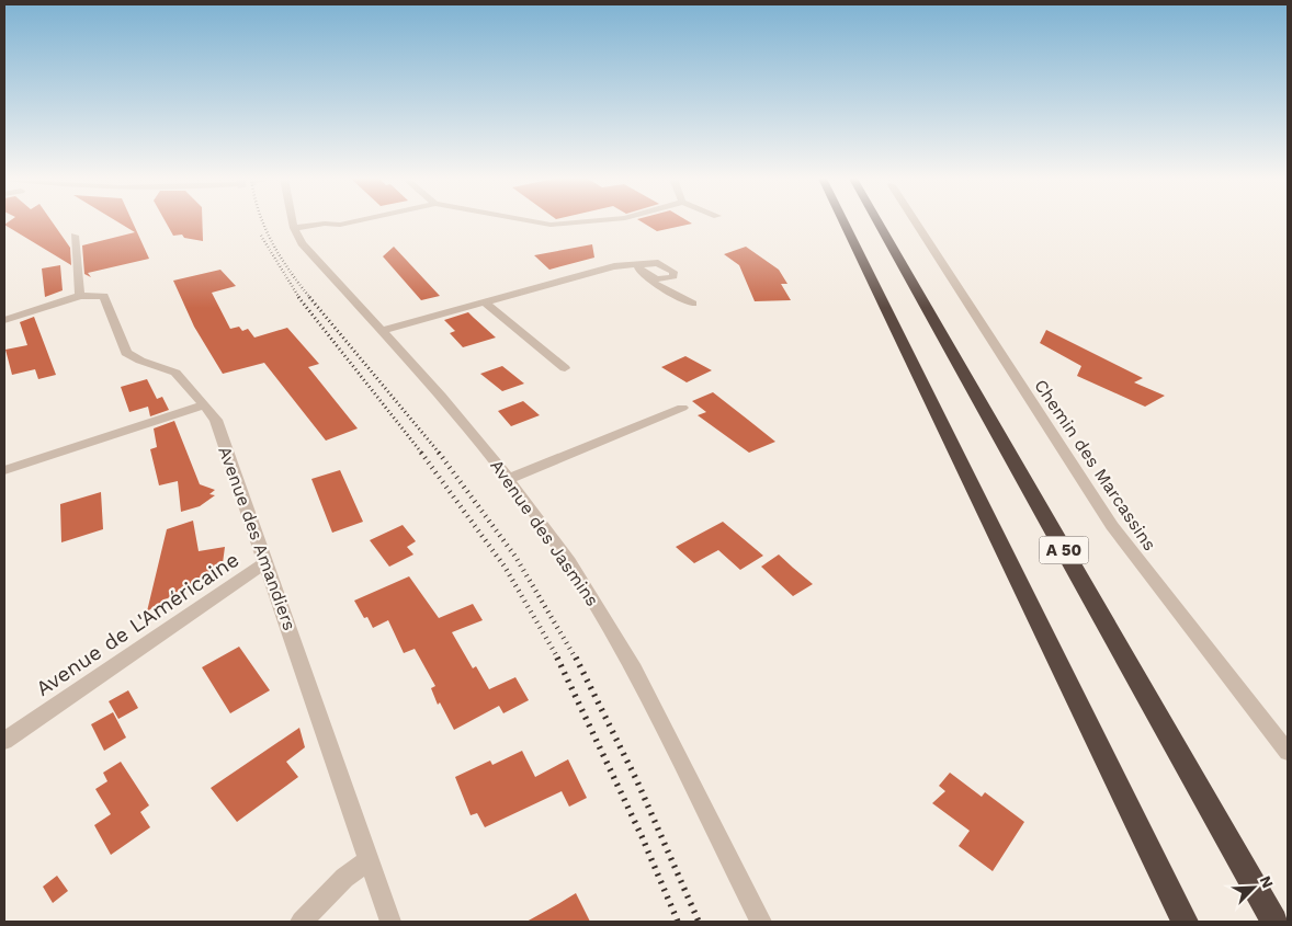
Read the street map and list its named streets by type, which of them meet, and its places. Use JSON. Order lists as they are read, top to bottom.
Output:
{
  "streets": {
    "highway": ["A 50"],
    "street": [
      "Chemin des Marcassins",
      "Avenue des Jasmins",
      "Avenue des Amandiers",
      "Avenue de L'Américaine"
    ]
  },
  "crossings": [
    ["Avenue des Amandiers", "Avenue de L'Américaine"]
  ],
  "north": "top right"
}
